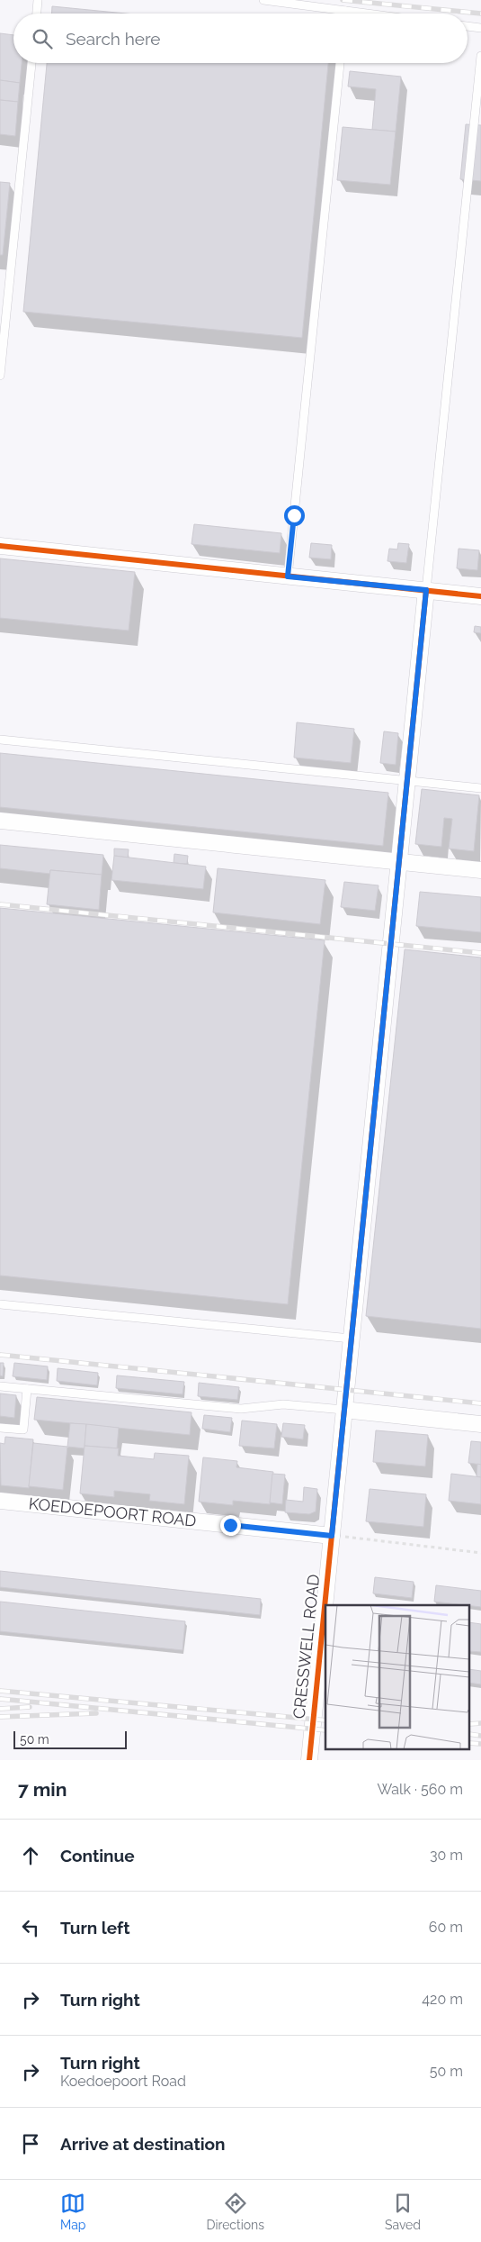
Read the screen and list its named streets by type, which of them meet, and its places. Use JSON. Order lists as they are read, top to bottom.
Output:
{
  "streets": {
    "street": ["KOEDOEPOORT ROAD", "CRESSWELL ROAD"]
  },
  "crossings": [
    ["KOEDOEPOORT ROAD", "CRESSWELL ROAD"]
  ],
  "scale_bar": "50 m",
  "page": {
    "search": "Search here",
    "scale": "50 m",
    "heading": ["7 min", "Walk · 560 m"],
    "list": [
      ["Continue", "30 m"],
      ["Turn left", "60 m"],
      ["Turn right", "420 m"],
      ["Turn right", "Koedoepoort Road", "50 m"],
      "Arrive at destination"
    ],
    "nav": ["Map", "Directions", "Saved"]
  }
}
